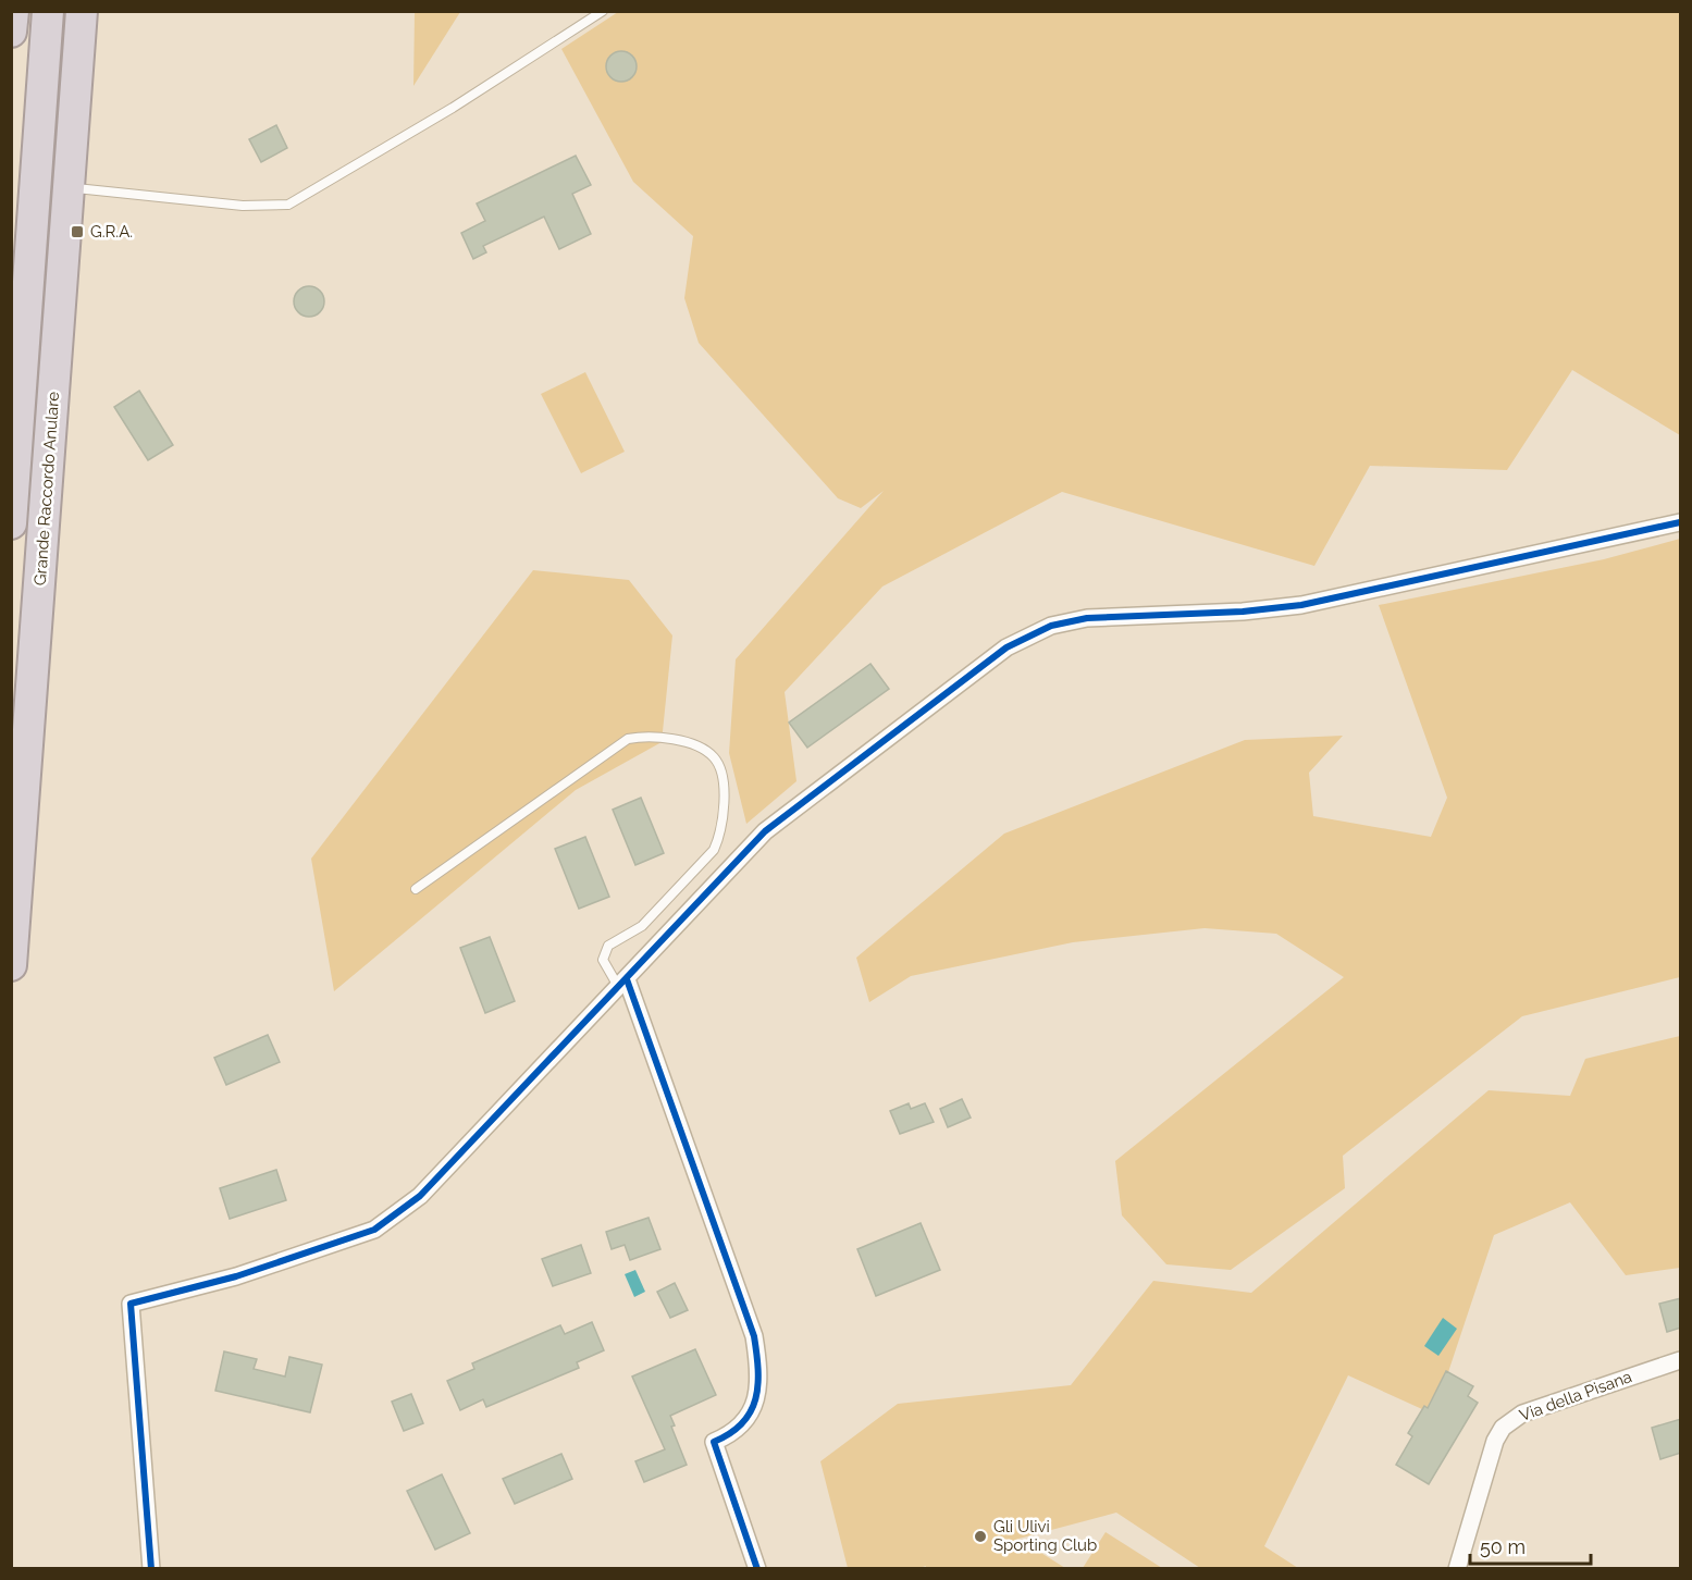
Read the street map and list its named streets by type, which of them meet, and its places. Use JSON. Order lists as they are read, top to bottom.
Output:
{
  "streets": {
    "highway": ["Grande Raccordo Anulare"],
    "street": ["Via della Pisana"]
  },
  "places": {
    "transit": ["G.R.A."],
    "other": ["Gli Ulivi Sporting Club"]
  },
  "scale_bar": "50 m"
}
